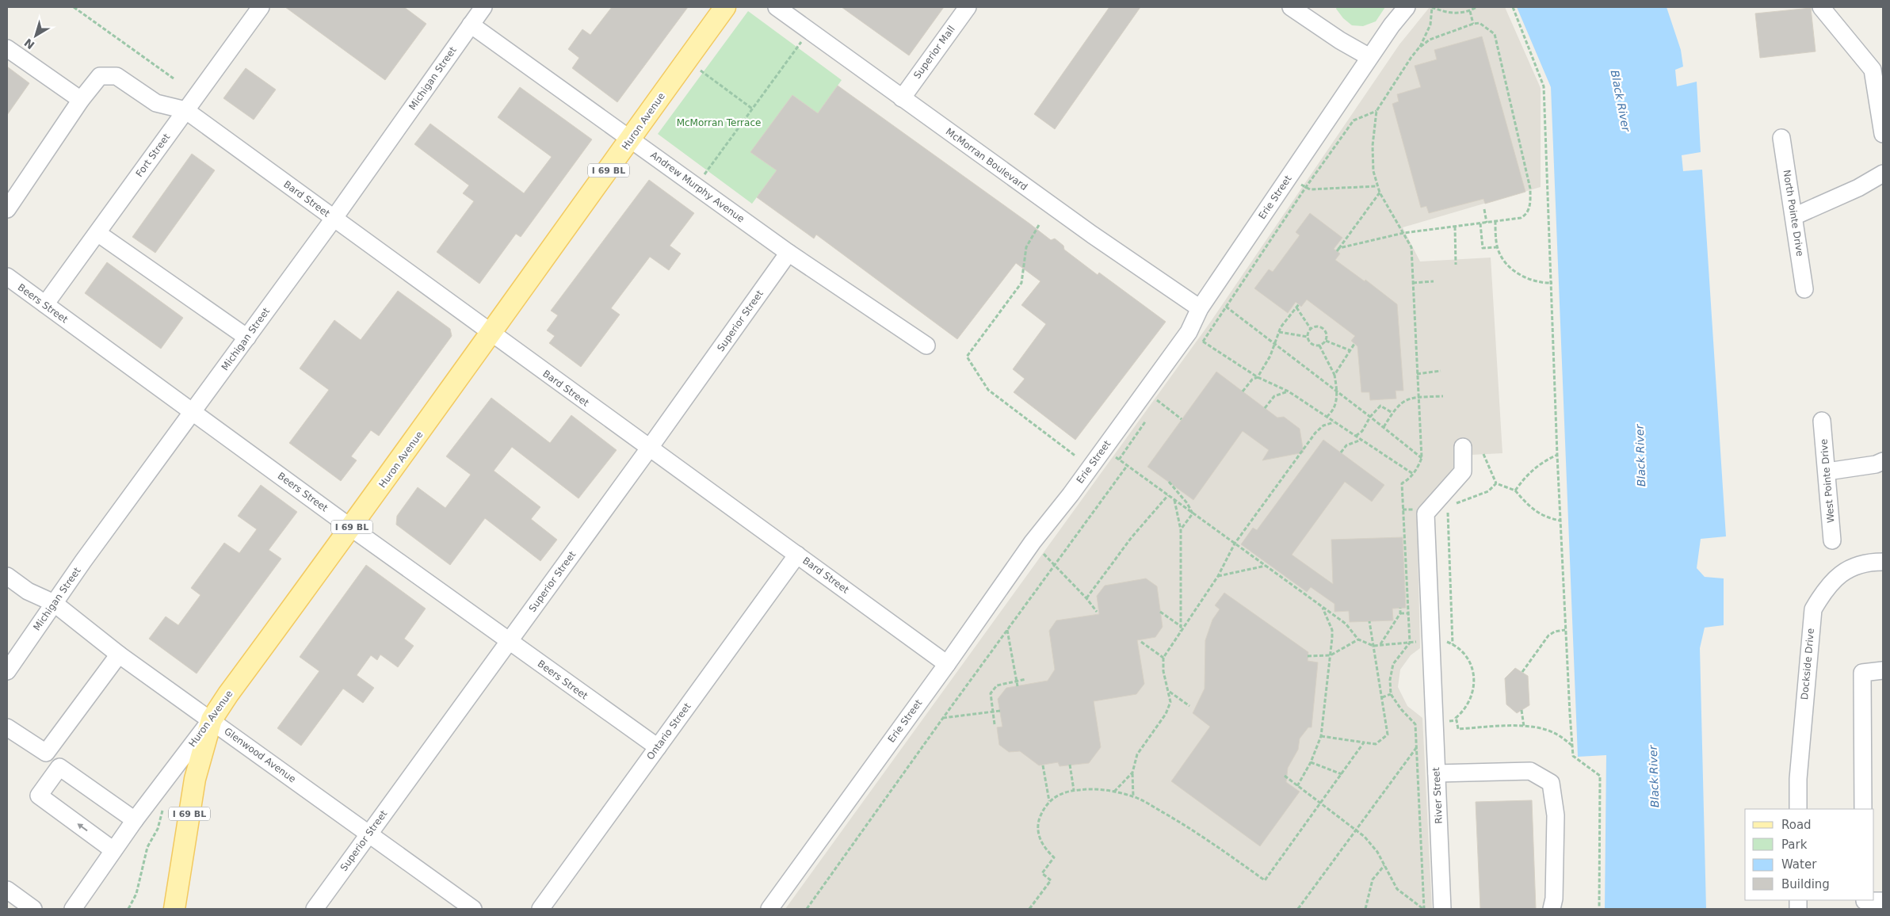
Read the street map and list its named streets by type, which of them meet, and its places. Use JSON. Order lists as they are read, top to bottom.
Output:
{
  "streets": {
    "main road": ["Huron Avenue", "I 69 BL"],
    "street": [
      "Superior Mall",
      "Michigan Street",
      "Fort Street",
      "McMorran Boulevard",
      "Andrew Murphy Avenue",
      "Erie Street",
      "Bard Street",
      "North Pointe Drive",
      "Beers Street",
      "Superior Street",
      "West Pointe Drive",
      "Dockside Drive",
      "Ontario Street",
      "Glenwood Avenue",
      "River Street"
    ]
  },
  "crossings": [
    ["Superior Mall", "McMorran Boulevard"],
    ["Michigan Street", "Andrew Murphy Avenue"],
    ["Michigan Street", "Bard Street"],
    ["Michigan Street", "Beers Street"],
    ["Michigan Street", "Glenwood Avenue"],
    ["Huron Avenue", "I 69 BL"],
    ["Huron Avenue", "Andrew Murphy Avenue"],
    ["Huron Avenue", "Bard Street"],
    ["Huron Avenue", "Beers Street"],
    ["Huron Avenue", "Glenwood Avenue"],
    ["Fort Street", "Bard Street"],
    ["Fort Street", "Beers Street"],
    ["McMorran Boulevard", "Erie Street"],
    ["I 69 BL", "Glenwood Avenue"],
    ["Andrew Murphy Avenue", "Superior Street"],
    ["Erie Street", "Bard Street"],
    ["Bard Street", "Superior Street"],
    ["Bard Street", "Ontario Street"],
    ["Beers Street", "Superior Street"],
    ["Beers Street", "Ontario Street"],
    ["Superior Street", "Glenwood Avenue"]
  ],
  "water": ["Black River"],
  "parks": ["McMorran Terrace"],
  "legend": [
    "Road",
    "Park",
    "Water",
    "Building"
  ],
  "north": "bottom left"
}
